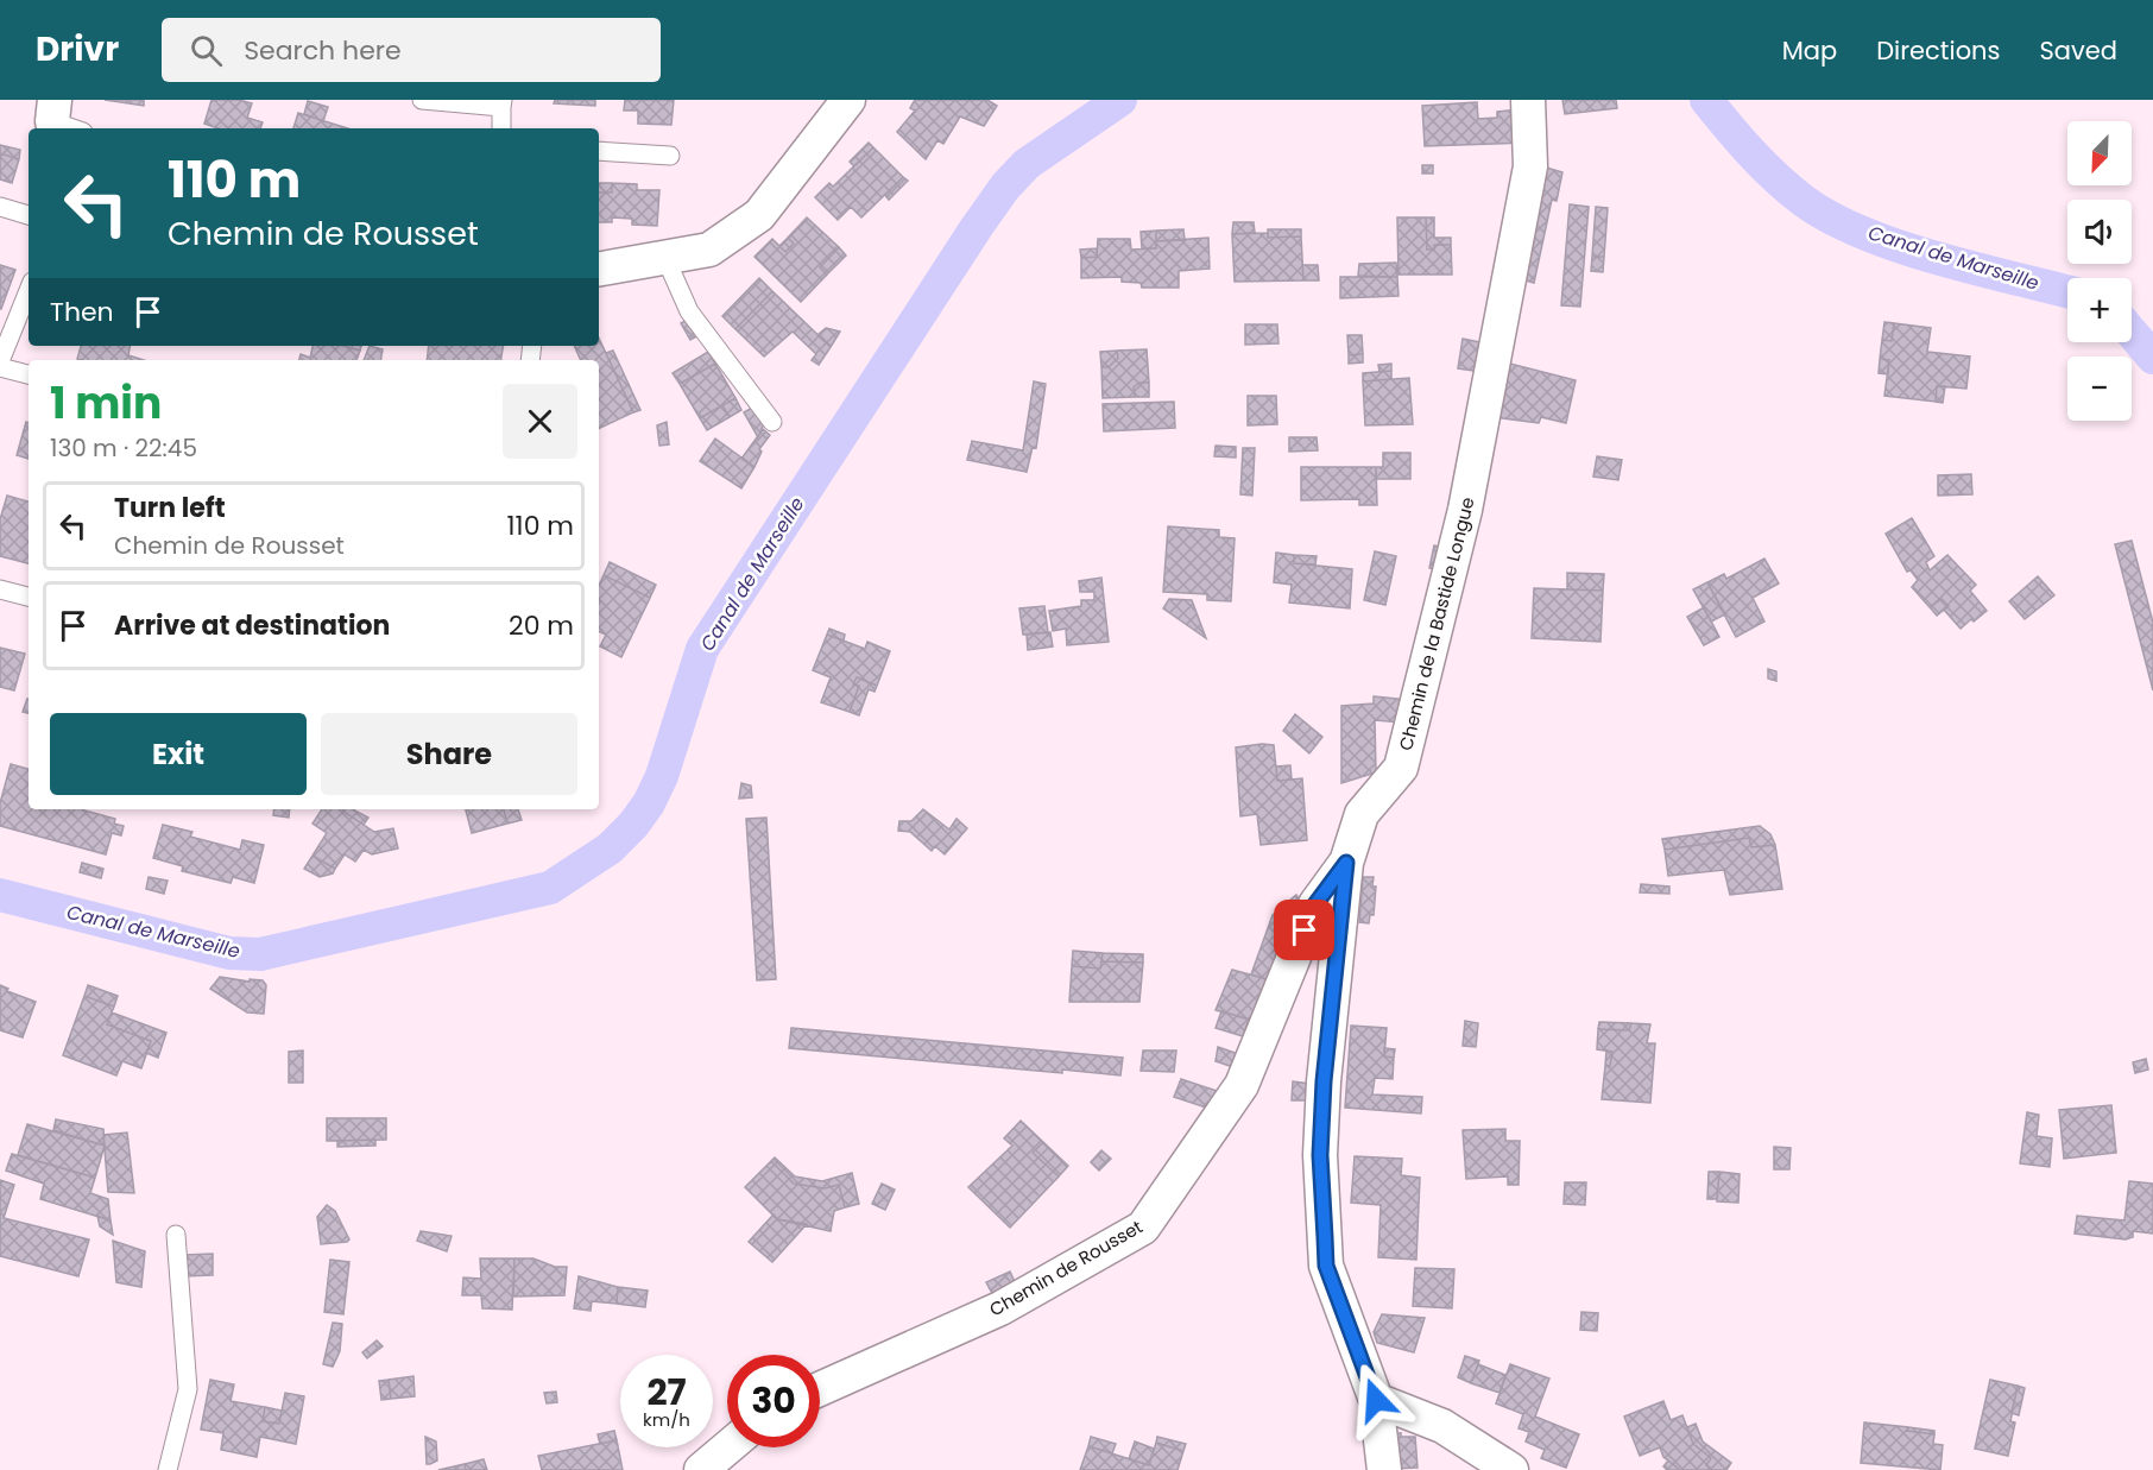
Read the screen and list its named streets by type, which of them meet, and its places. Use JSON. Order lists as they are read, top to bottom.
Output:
{
  "streets": {
    "street": ["Chemin de la Bastide Longue", "Chemin de Rousset"]
  },
  "crossings": [
    ["Chemin de la Bastide Longue", "Chemin de Rousset"]
  ],
  "water": ["Canal de Marseille"],
  "north": "bottom left",
  "page": {
    "header": "Drivr",
    "search": "Search here",
    "nav": ["Map", "Directions", "Saved"],
    "map_buttons": ["+", "−"],
    "turn": ["110 m", "Chemin de Rousset"],
    "then": "Then",
    "heading": ["1 min", "130 m · 22:45"],
    "list": [
      {
        "name": "Turn left",
        "note": "Chemin de Rousset",
        "value": "110 m"
      },
      {
        "name": "Arrive at destination",
        "value": "20 m"
      }
    ],
    "buttons": ["Exit", "Share"],
    "speed": "27 km/h",
    "limit": "30"
  }
}
